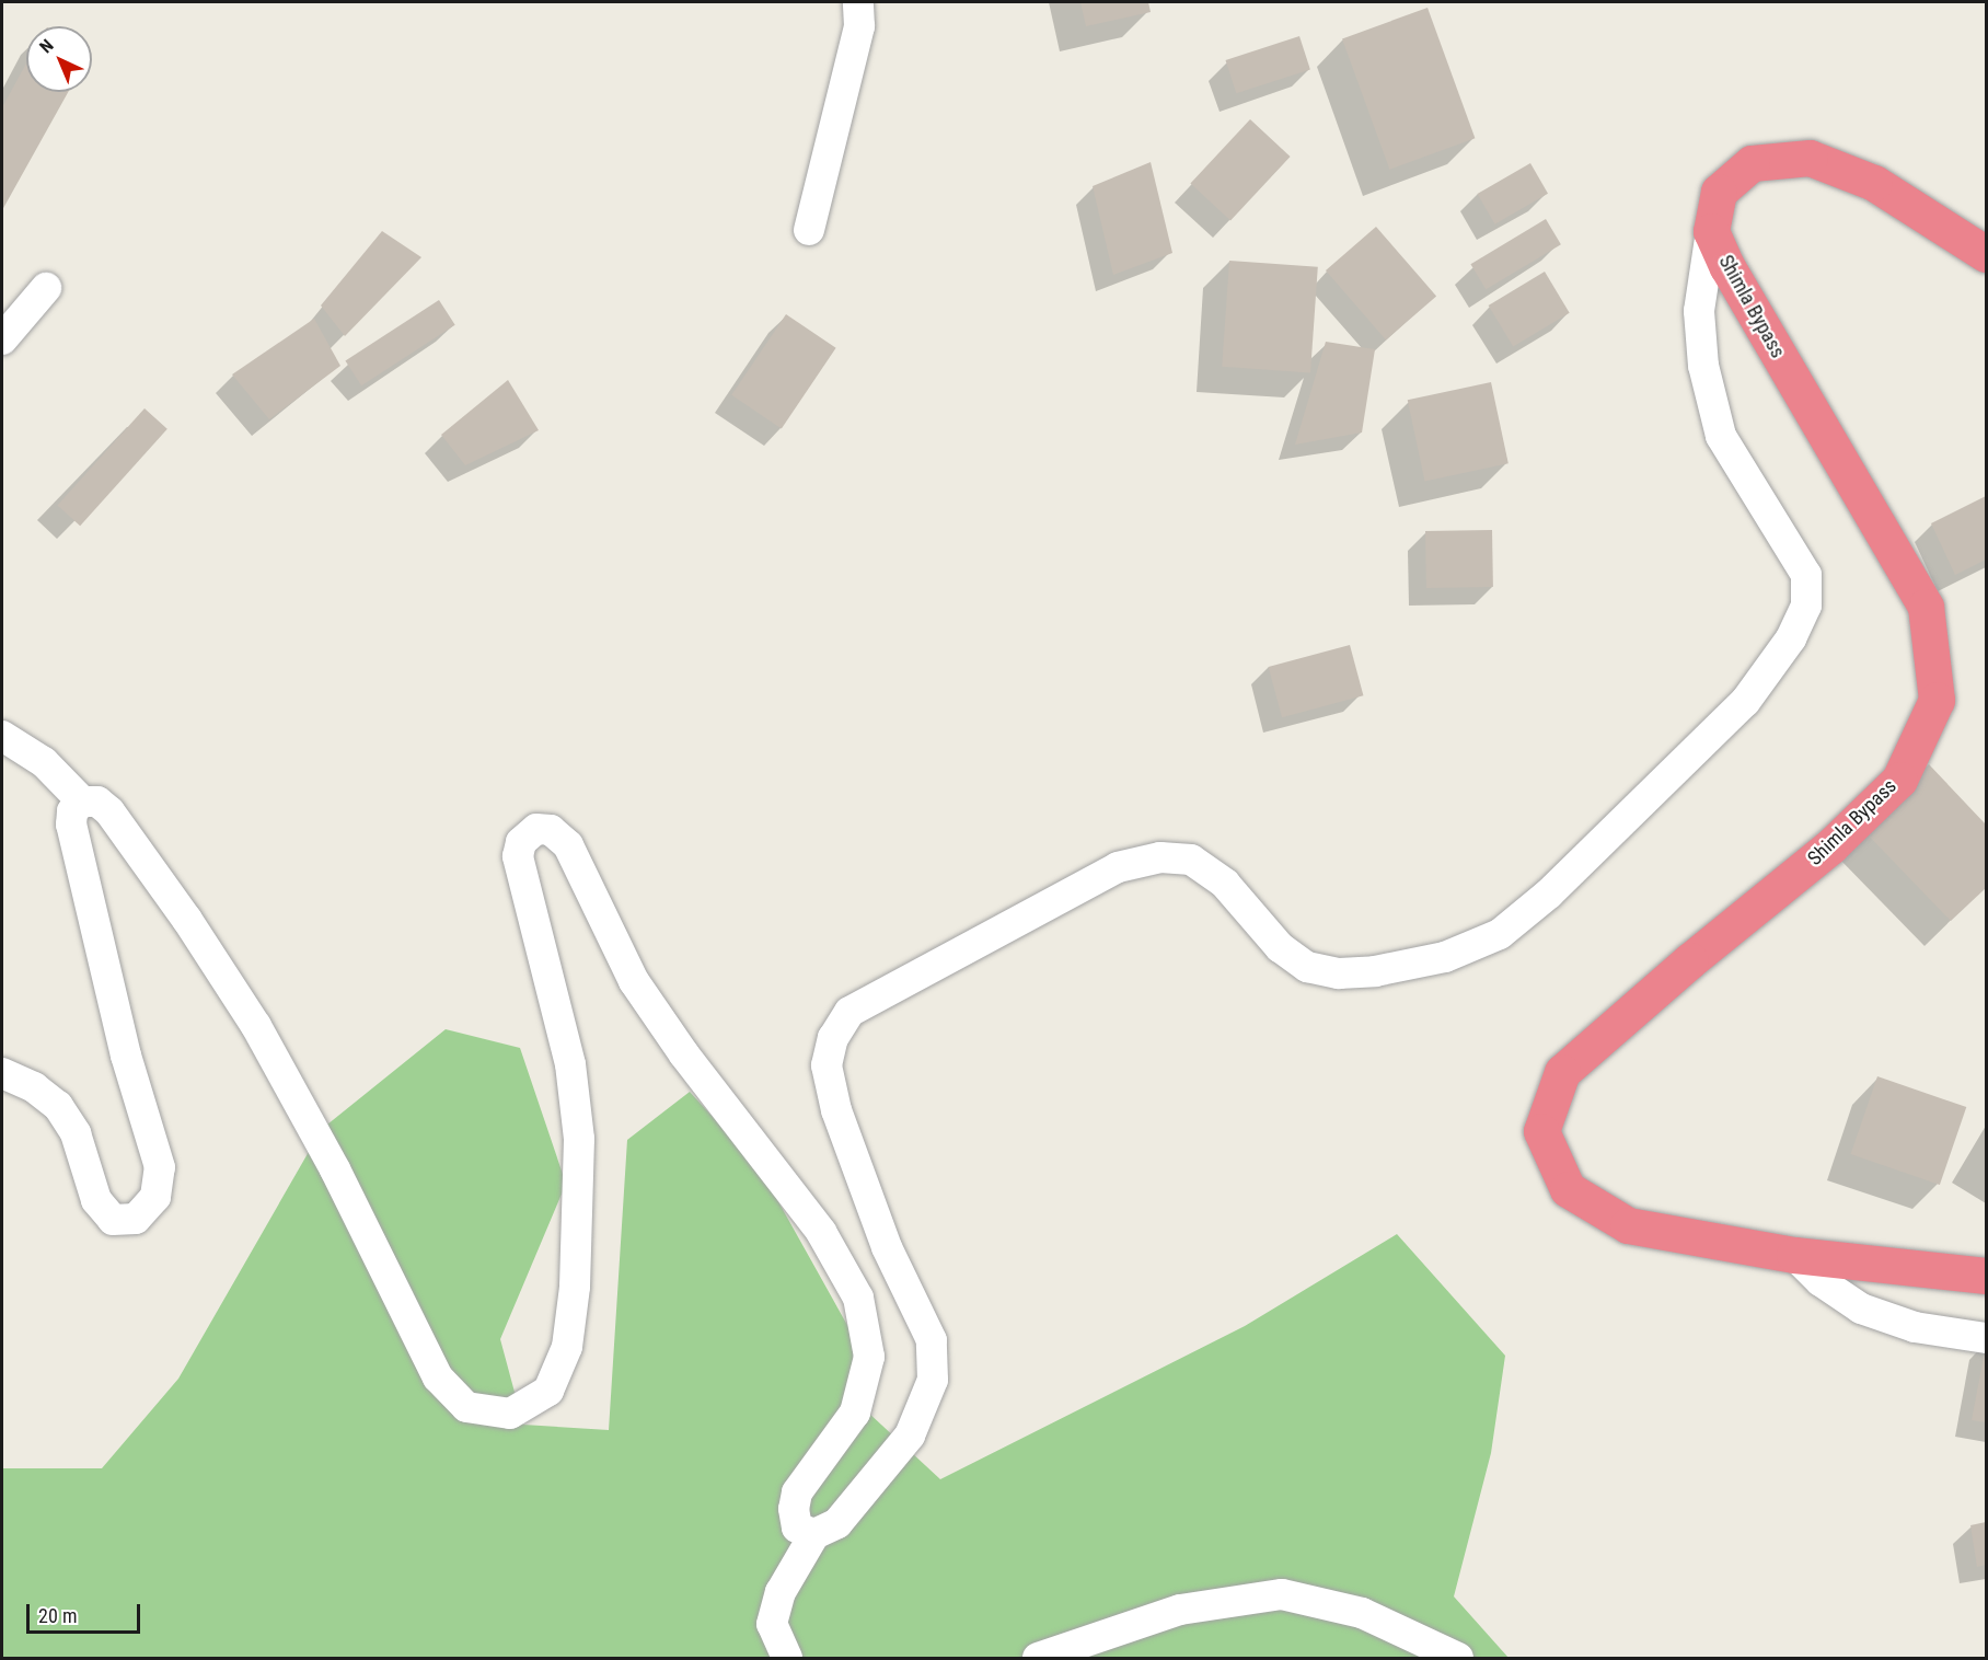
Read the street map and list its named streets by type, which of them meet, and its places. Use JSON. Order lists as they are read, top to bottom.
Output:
{
  "streets": {
    "highway": ["Shimla Bypass"]
  },
  "scale_bar": "20 m",
  "north": "top left"
}
